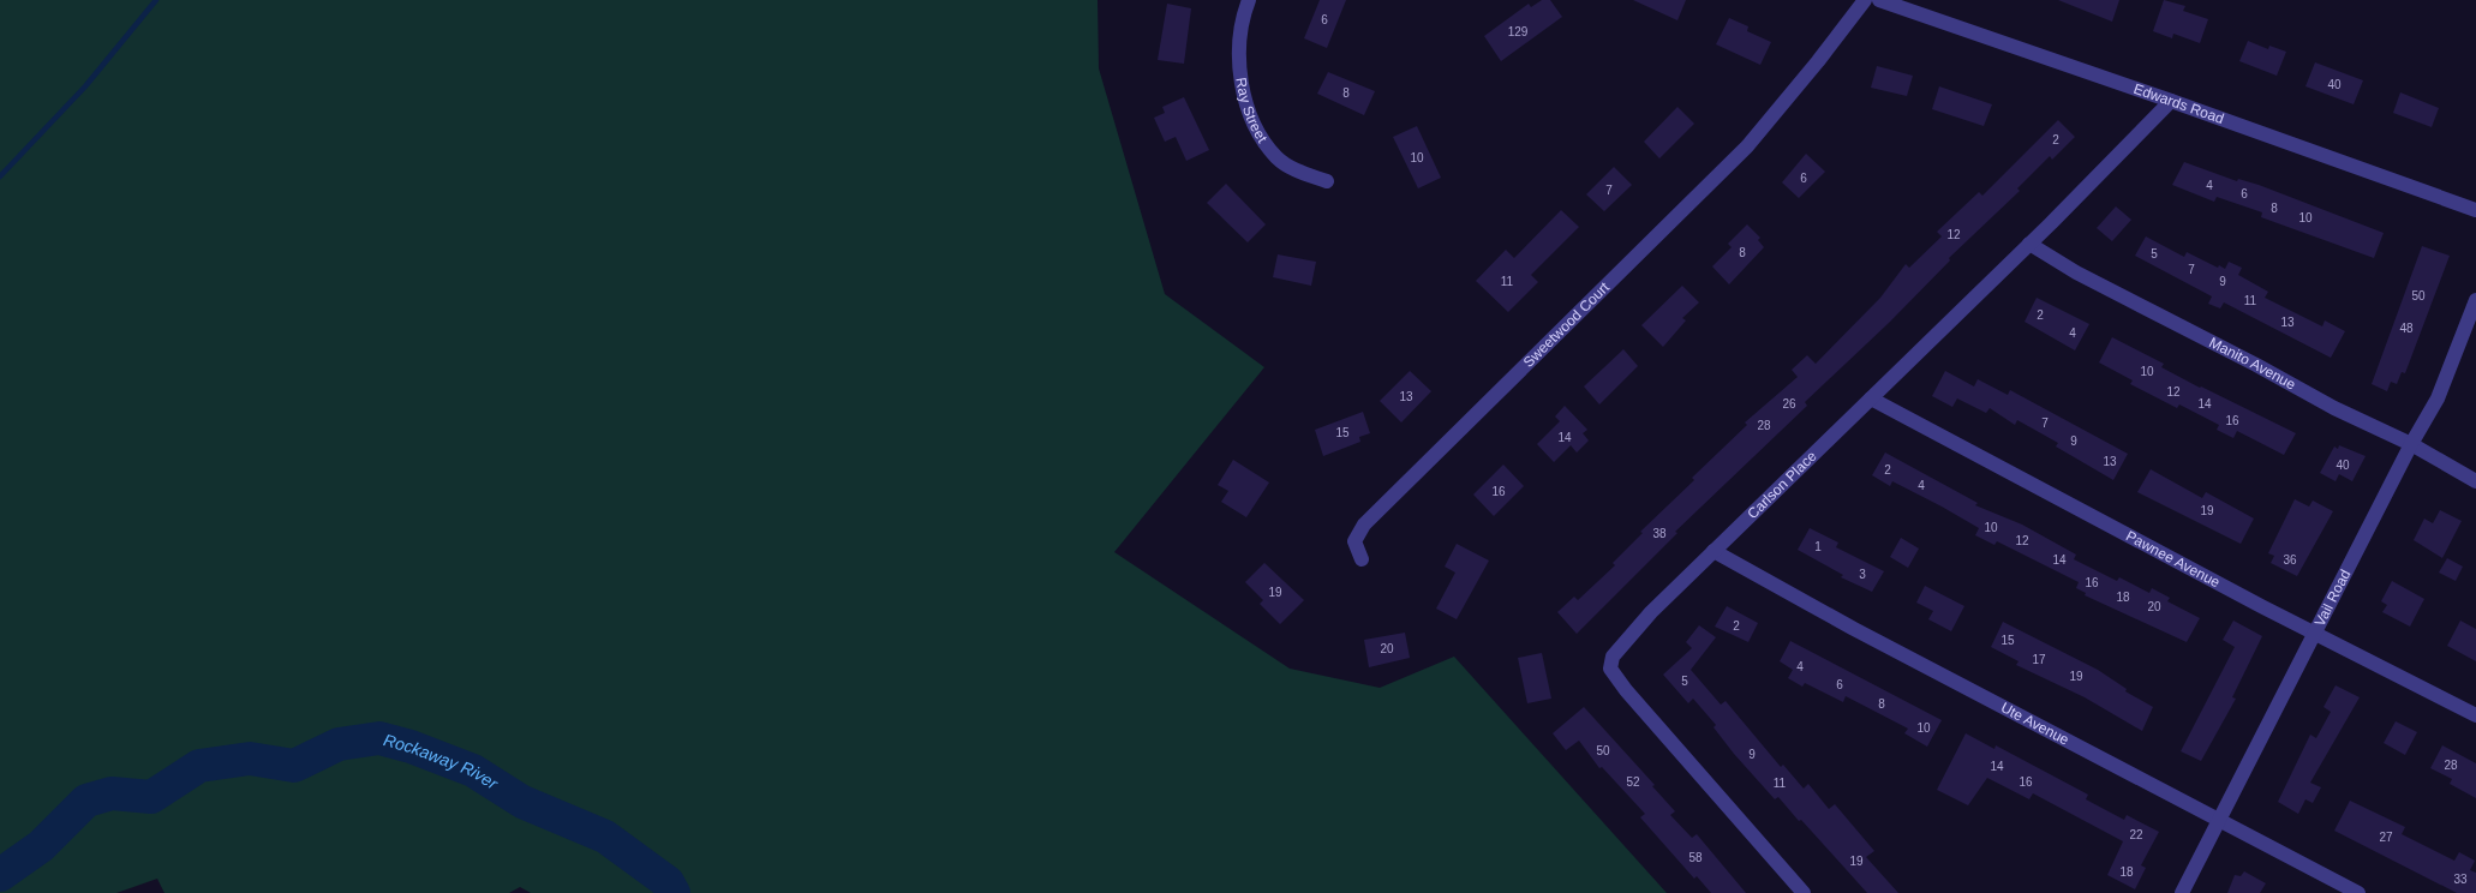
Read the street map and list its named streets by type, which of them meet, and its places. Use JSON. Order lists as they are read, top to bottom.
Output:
{
  "streets": {
    "street": [
      "Edwards Road",
      "Ray Street",
      "Sweetwood Court",
      "Manito Avenue",
      "Carlson Place",
      "Pawnee Avenue",
      "Vail Road",
      "Ute Avenue"
    ]
  },
  "crossings": [
    ["Edwards Road", "Carlson Place"],
    ["Manito Avenue", "Carlson Place"],
    ["Manito Avenue", "Vail Road"],
    ["Carlson Place", "Pawnee Avenue"],
    ["Carlson Place", "Ute Avenue"],
    ["Pawnee Avenue", "Vail Road"],
    ["Vail Road", "Ute Avenue"]
  ],
  "water": ["Rockaway River"],
  "house_numbers": [
    "6",
    "129",
    "40",
    "8",
    "2",
    "10",
    "6",
    "4",
    "7",
    "6",
    "8",
    "10",
    "12",
    "8",
    "5",
    "7",
    "11",
    "9",
    "50",
    "11",
    "2",
    "13",
    "48",
    "4",
    "10",
    "12",
    "13",
    "26",
    "14",
    "16",
    "7",
    "28",
    "15",
    "14",
    "9",
    "13",
    "40",
    "2",
    "4",
    "16",
    "19",
    "10",
    "38",
    "12",
    "1",
    "14",
    "36",
    "3",
    "16",
    "19",
    "18",
    "20",
    "2",
    "15",
    "20",
    "17",
    "4",
    "19",
    "5",
    "6",
    "8",
    "10",
    "50",
    "9",
    "28",
    "14",
    "52",
    "16",
    "11",
    "22",
    "27",
    "58",
    "19",
    "18",
    "33"
  ]
}
